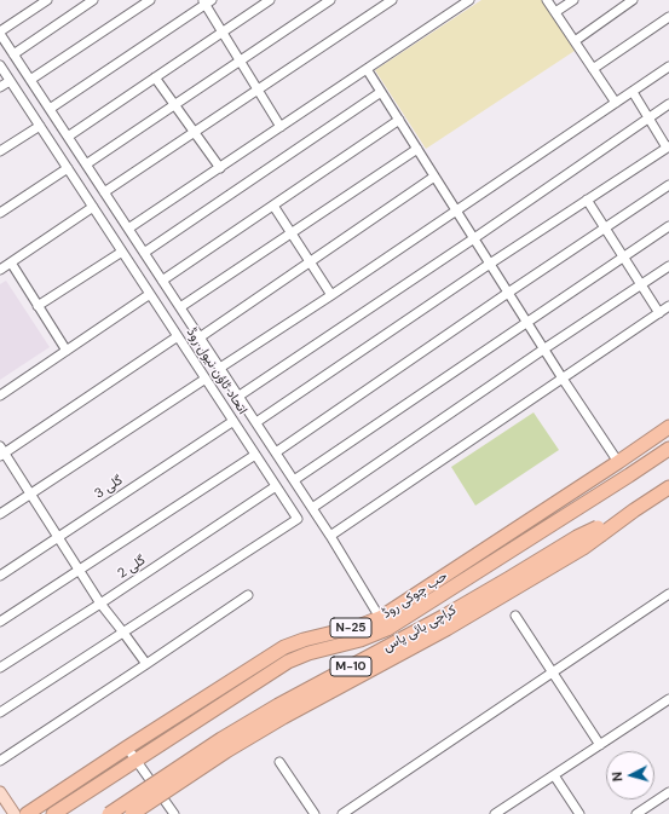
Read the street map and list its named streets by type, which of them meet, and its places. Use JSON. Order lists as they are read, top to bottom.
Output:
{
  "streets": {
    "highway": [
      "حب چوکی روڈ",
      "N-25",
      "کراچی بائی پاس",
      "M-10"
    ],
    "street": ["اتحاد ٹاؤن نیول روڈ", "گلی 3", "گلی 2"]
  },
  "crossings": [
    ["اتحاد ٹاؤن نیول روڈ", "گلی 3"],
    ["اتحاد ٹاؤن نیول روڈ", "گلی 2"]
  ],
  "north": "left"
}
